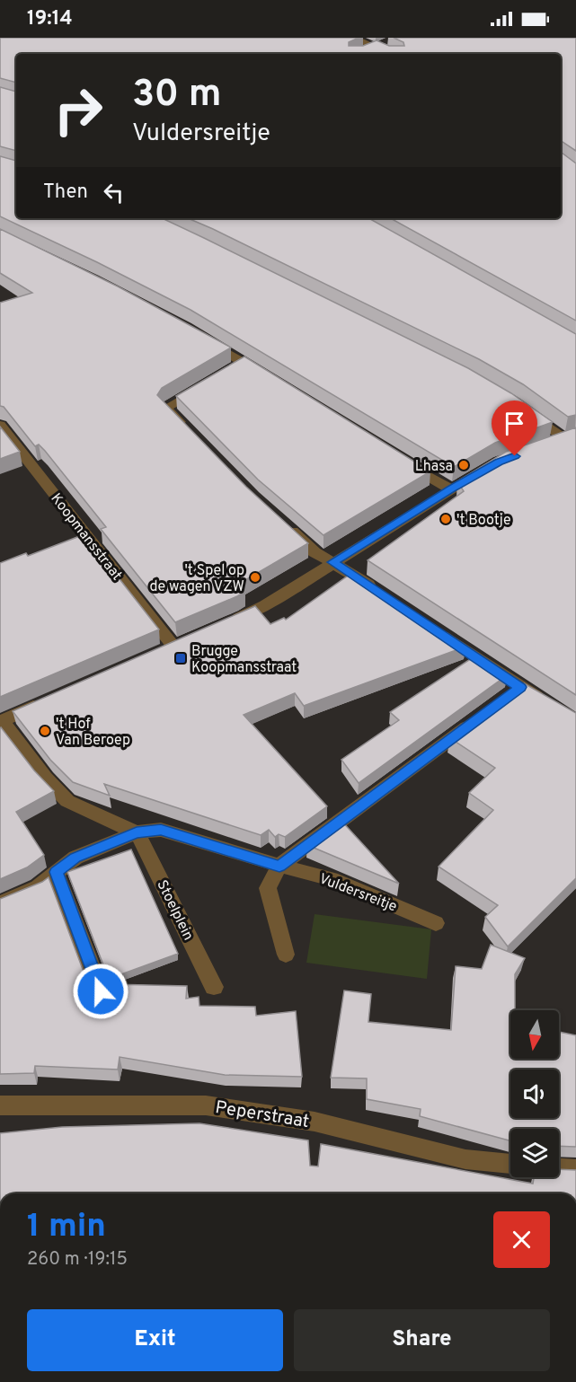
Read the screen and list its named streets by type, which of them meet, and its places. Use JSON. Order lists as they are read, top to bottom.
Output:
{
  "streets": {
    "street": [
      "Koopmansstraat",
      "Vuldersreitje",
      "Stoelplein",
      "Peperstraat"
    ]
  },
  "crossings": [
    ["Vuldersreitje", "Stoelplein"]
  ],
  "places": {
    "other": [
      "Lhasa",
      "'t Bootje",
      "'t Spel op de wagen VZW",
      "'t Hof Van Beroep"
    ],
    "transit": ["Brugge Koopmansstraat"]
  },
  "north": "bottom",
  "page": {
    "status": "19:14",
    "turn": ["30 m", "Vuldersreitje"],
    "then": "Then",
    "heading": ["1 min", "260 m · 19:15"],
    "buttons": ["Exit", "Share"]
  }
}
